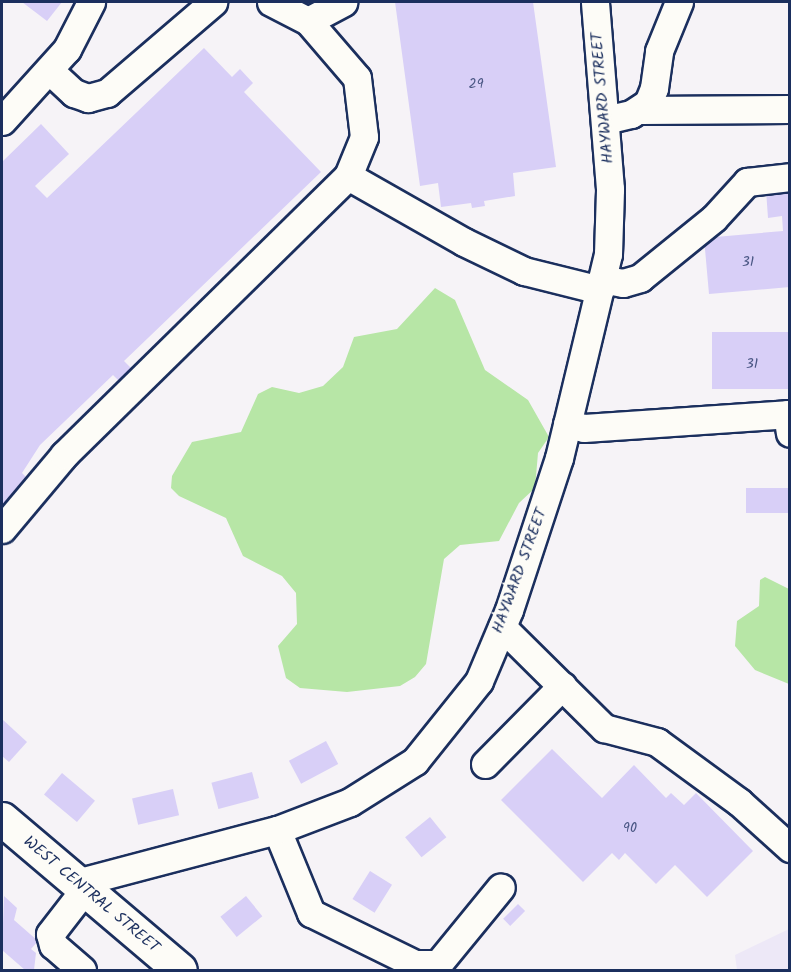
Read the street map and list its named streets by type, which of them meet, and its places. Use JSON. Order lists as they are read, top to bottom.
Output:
{
  "streets": {
    "main road": ["WEST CENTRAL STREET"],
    "street": ["HAYWARD STREET"]
  },
  "crossings": [
    ["HAYWARD STREET", "WEST CENTRAL STREET"]
  ],
  "house_numbers": [
    "29",
    "31",
    "31",
    "90"
  ]
}
